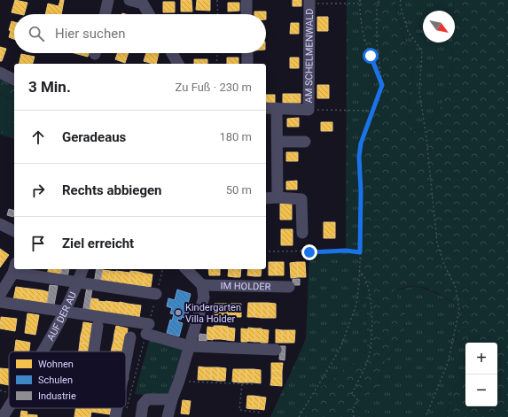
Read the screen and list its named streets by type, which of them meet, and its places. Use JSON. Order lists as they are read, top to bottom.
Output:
{
  "streets": {
    "street": ["AM SCHELMENWALD", "IM HOLDER", "AUF DER AU"]
  },
  "places": ["Kindergarten Villa Holder"],
  "legend": ["Wohnen", "Schulen", "Industrie"],
  "north": "bottom right",
  "page": {
    "search": "Hier suchen",
    "heading": ["3 Min.", "Zu Fuß · 230 m"],
    "list": [
      ["Geradeaus", "180 m"],
      ["Rechts abbiegen", "50 m"],
      "Ziel erreicht"
    ],
    "map_buttons": ["+", "−"]
  }
}
